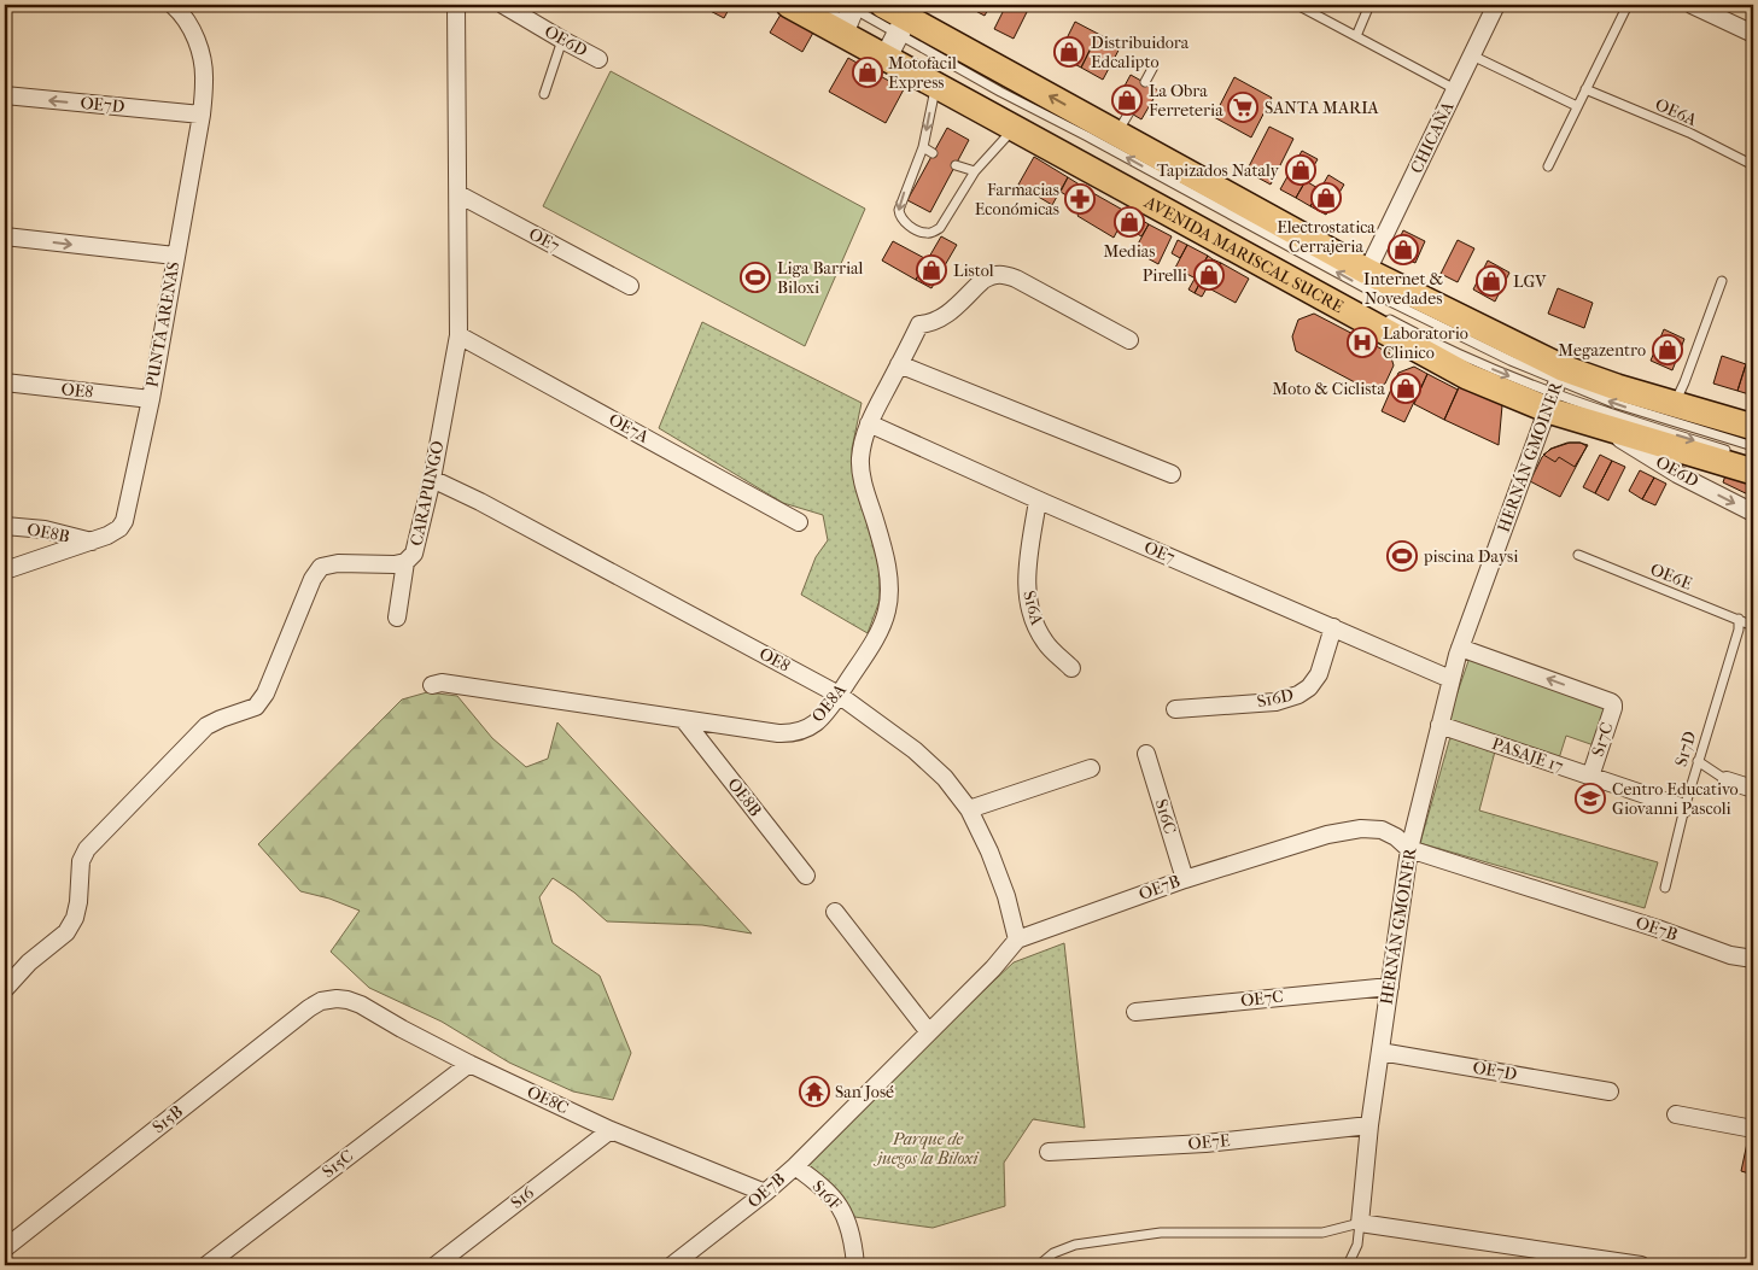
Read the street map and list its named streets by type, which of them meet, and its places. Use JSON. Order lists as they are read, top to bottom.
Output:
{
  "streets": {
    "main road": ["AVENIDA MARISCAL SUCRE"],
    "street": [
      "OE6D",
      "OE7D",
      "CHICAÑA",
      "OE7",
      "PUNTA ARENAS",
      "OE8",
      "OE7A",
      "HERNÁN GMOINER",
      "CARAPUNGO",
      "OE8B",
      "S16A",
      "S16D",
      "OE8A",
      "S17C",
      "PASAJE 17",
      "S16C",
      "OE7B",
      "OE7C",
      "OE8C",
      "S15B",
      "OE7E",
      "S15C",
      "S16F",
      "S16"
    ],
    "lane": ["OE6A", "OE6E", "S17D"]
  },
  "crossings": [
    ["OE6D", "AVENIDA MARISCAL SUCRE"],
    ["OE7D", "PUNTA ARENAS"],
    ["OE7D", "HERNÁN GMOINER"],
    ["CHICAÑA", "AVENIDA MARISCAL SUCRE"],
    ["OE7", "HERNÁN GMOINER"],
    ["OE7", "CARAPUNGO"],
    ["OE7", "S16A"],
    ["OE7", "S16D"],
    ["OE7", "OE8A"],
    ["AVENIDA MARISCAL SUCRE", "HERNÁN GMOINER"],
    ["PUNTA ARENAS", "OE8"],
    ["PUNTA ARENAS", "OE8B"],
    ["OE8", "CARAPUNGO"],
    ["OE8", "OE8A"],
    ["OE8", "OE7B"],
    ["OE7A", "CARAPUNGO"],
    ["HERNÁN GMOINER", "S17C"],
    ["HERNÁN GMOINER", "PASAJE 17"],
    ["HERNÁN GMOINER", "OE7B"],
    ["HERNÁN GMOINER", "OE7C"],
    ["HERNÁN GMOINER", "OE7E"],
    ["OE8B", "OE8A"],
    ["OE6E", "S17D"],
    ["S17C", "PASAJE 17"],
    ["S17D", "PASAJE 17"],
    ["S16C", "OE7B"],
    ["OE7B", "OE8C"],
    ["OE7B", "S16F"],
    ["OE8C", "S15B"],
    ["OE8C", "S15C"],
    ["OE8C", "S16"]
  ],
  "one_way": ["OE6D"],
  "parks": ["Parque de juegos la Biloxi"],
  "places": {
    "shop": [
      "Distribuidora Edcalipto",
      "Motofacil Express",
      "La Obra Ferreteria",
      "Tapizados Nataly",
      "Electrostatica Cerrajeria",
      "Medias",
      "Internet & Novedades",
      "Listol",
      "Pirelli",
      "LGV",
      "Megazentro",
      "Moto & Ciclista"
    ],
    "supermarket": ["SANTA MARIA"],
    "pharmacy": ["Farmacias Económicas"],
    "sports": ["Liga Barrial Biloxi", "piscina Daysi"],
    "hospital": ["Laboratorio Clinico"],
    "school or university": ["Centro Educativo Giovanni Pascoli"],
    "temple": ["San José"]
  }
}
